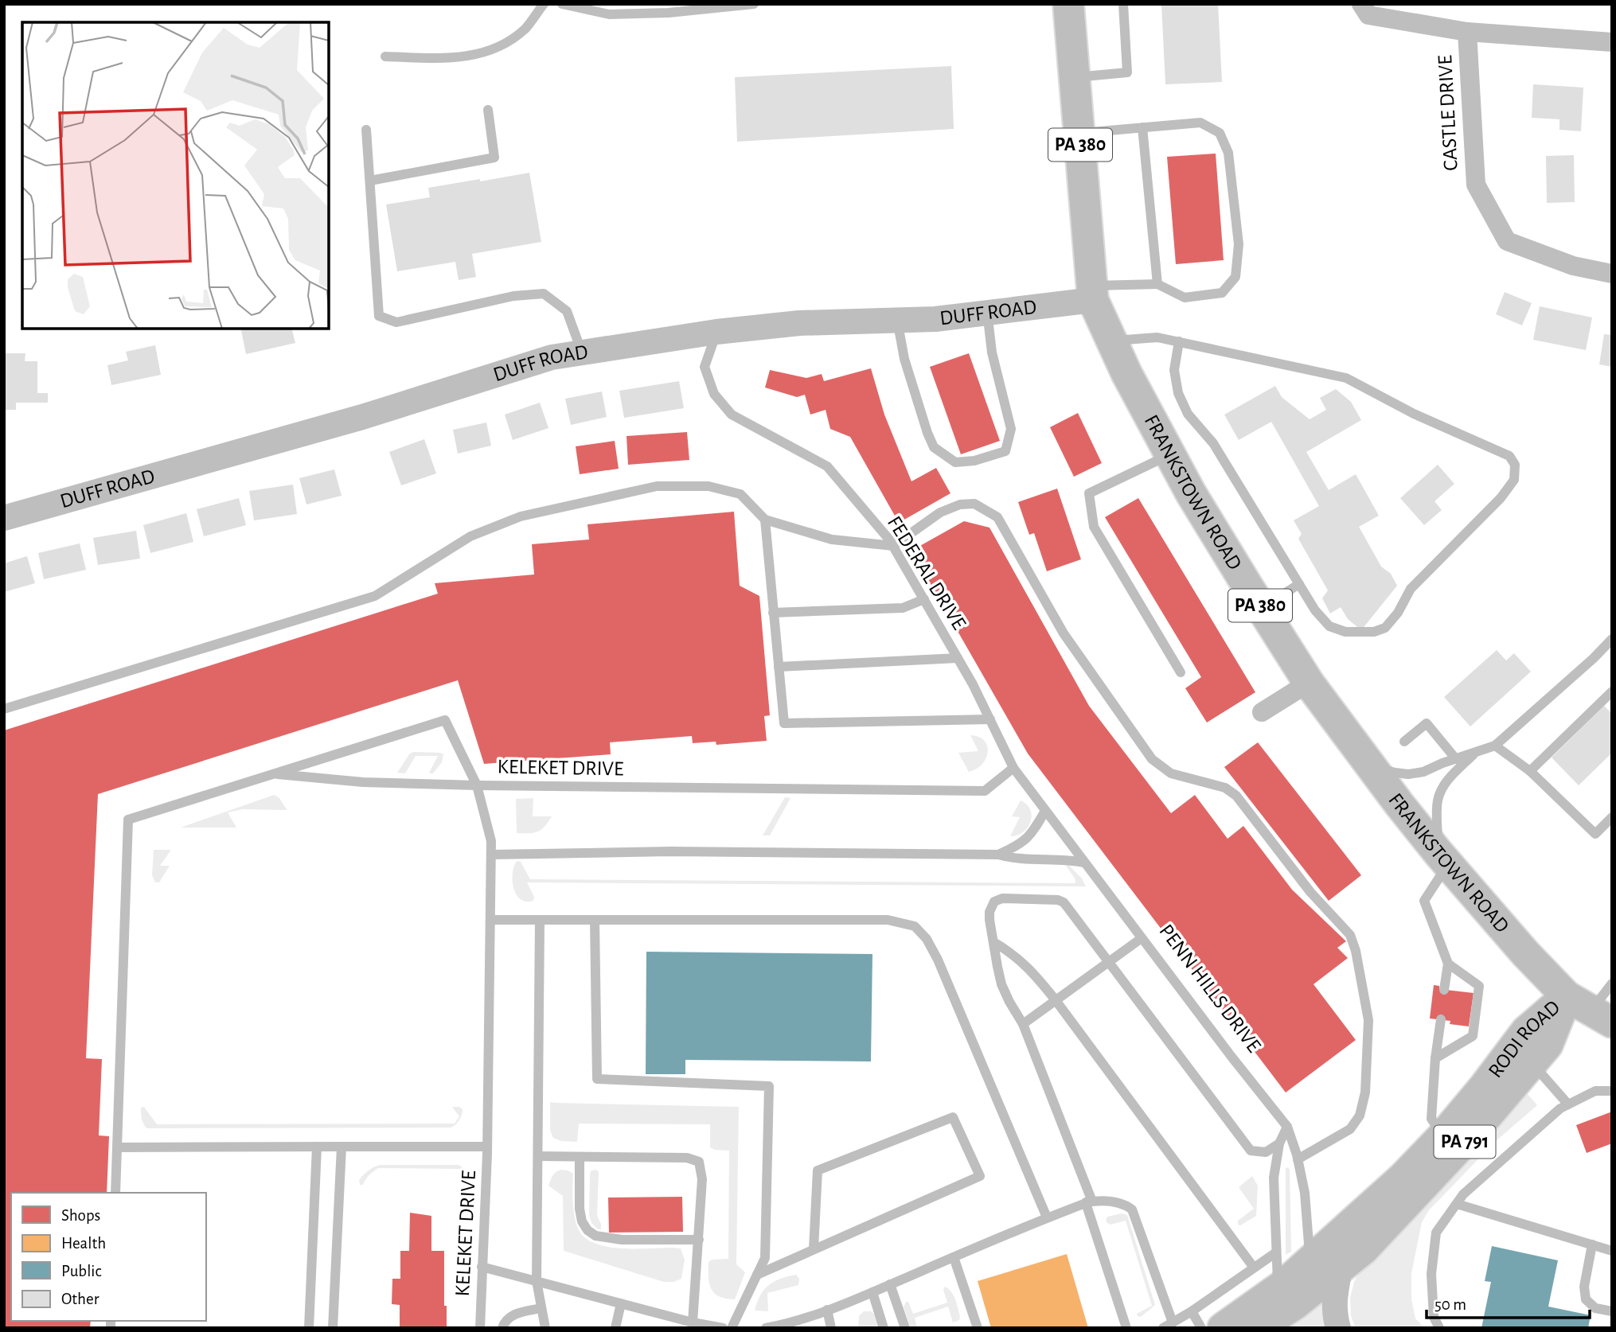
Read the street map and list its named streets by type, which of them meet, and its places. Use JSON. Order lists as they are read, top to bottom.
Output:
{
  "streets": {
    "main road": [
      "PA 380",
      "FRANKSTOWN ROAD",
      "RODI ROAD",
      "PA 791"
    ],
    "street": ["CASTLE DRIVE", "DUFF ROAD"],
    "lane": ["FEDERAL DRIVE", "KELEKET DRIVE", "PENN HILLS DRIVE"]
  },
  "crossings": [
    ["DUFF ROAD", "FRANKSTOWN ROAD"],
    ["DUFF ROAD", "FEDERAL DRIVE"],
    ["FRANKSTOWN ROAD", "RODI ROAD"],
    ["FEDERAL DRIVE", "KELEKET DRIVE"],
    ["FEDERAL DRIVE", "PENN HILLS DRIVE"],
    ["KELEKET DRIVE", "PENN HILLS DRIVE"],
    ["PENN HILLS DRIVE", "RODI ROAD"]
  ],
  "legend": [
    "Shops",
    "Health",
    "Public",
    "Other"
  ],
  "scale_bar": "50 m"
}
